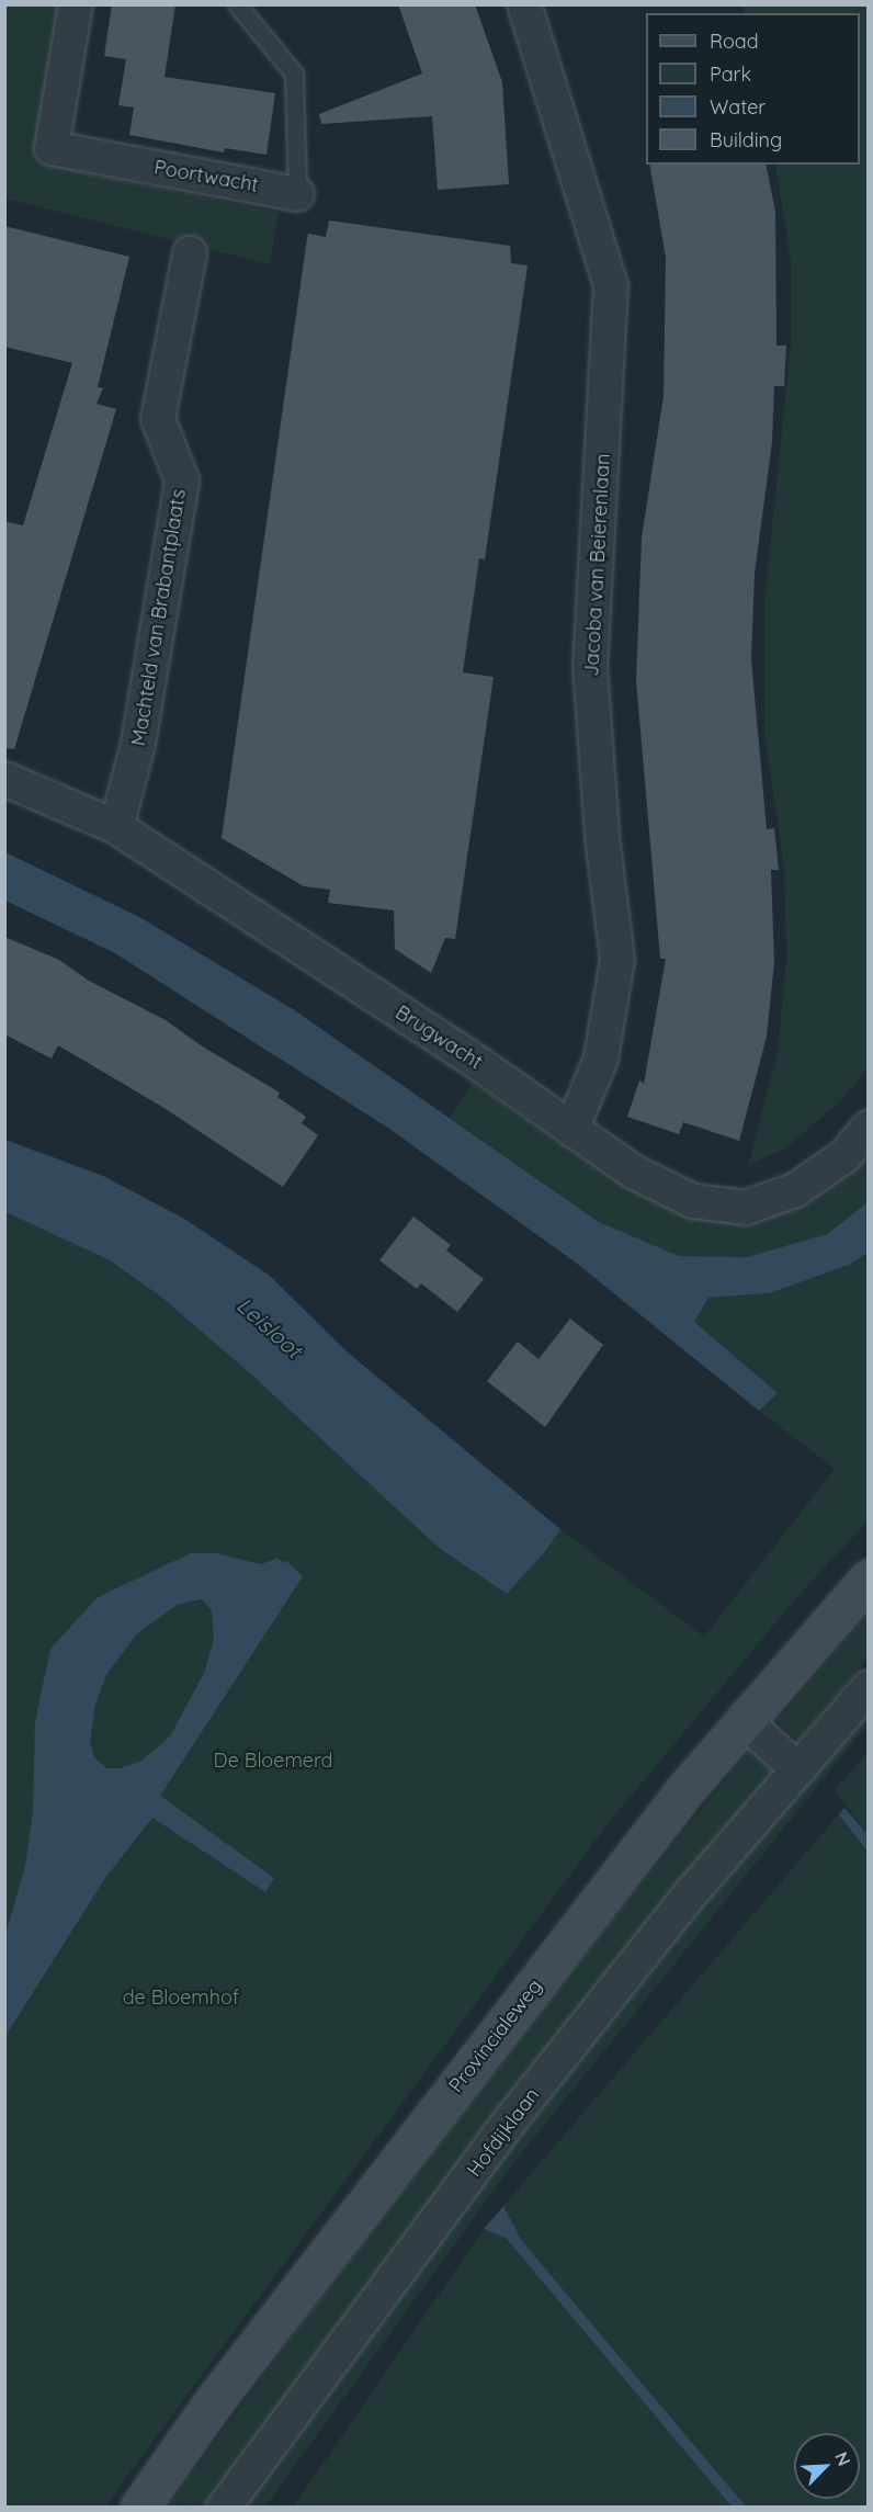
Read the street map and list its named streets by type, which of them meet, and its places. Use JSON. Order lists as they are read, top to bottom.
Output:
{
  "streets": {
    "main road": ["Provincialeweg"],
    "street": [
      "Poortwacht",
      "Jacoba van Beierenlaan",
      "Machteld van Brabantplaats",
      "Brugwacht",
      "Hofdijklaan"
    ]
  },
  "crossings": [
    ["Jacoba van Beierenlaan", "Brugwacht"],
    ["Machteld van Brabantplaats", "Brugwacht"]
  ],
  "water": ["Leisloot"],
  "parks": ["De Bloemerd", "de Bloemhof"],
  "legend": [
    "Road",
    "Park",
    "Water",
    "Building"
  ],
  "north": "top right"
}
